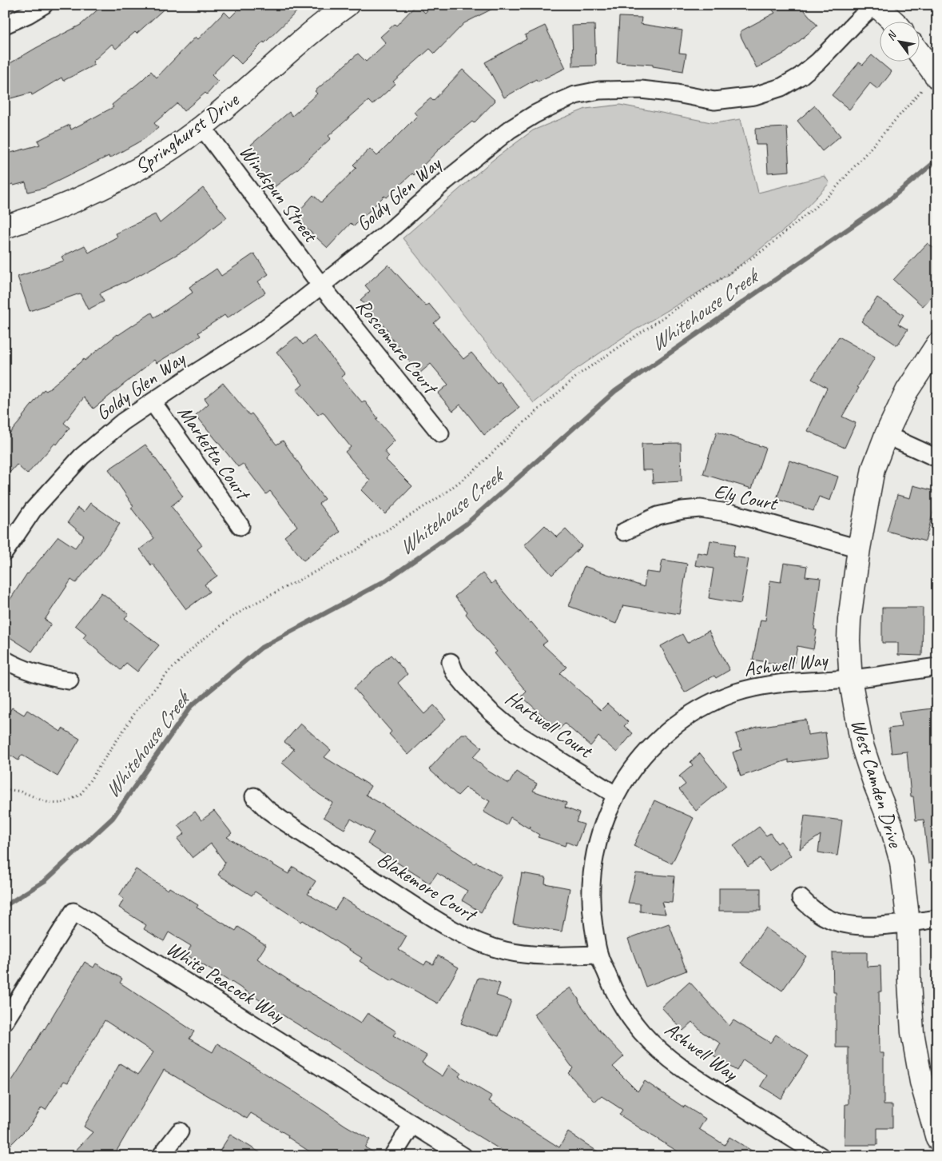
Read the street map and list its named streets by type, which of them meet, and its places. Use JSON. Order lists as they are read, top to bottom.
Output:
{
  "streets": {
    "street": [
      "Springhurst Drive",
      "Windspun Street",
      "Goldy Glen Way",
      "Roscomare Court",
      "Marketta Court",
      "Ely Court",
      "Ashwell Way",
      "Hartwell Court",
      "West Camden Drive",
      "Blakemore Court",
      "White Peacock Way"
    ]
  },
  "crossings": [
    ["Springhurst Drive", "Windspun Street"],
    ["Windspun Street", "Goldy Glen Way"],
    ["Windspun Street", "Roscomare Court"],
    ["Goldy Glen Way", "Roscomare Court"],
    ["Goldy Glen Way", "Marketta Court"],
    ["Ely Court", "West Camden Drive"],
    ["Ashwell Way", "Hartwell Court"],
    ["Ashwell Way", "West Camden Drive"],
    ["Ashwell Way", "Blakemore Court"]
  ],
  "water": ["Whitehouse Creek"],
  "north": "top left"
}
